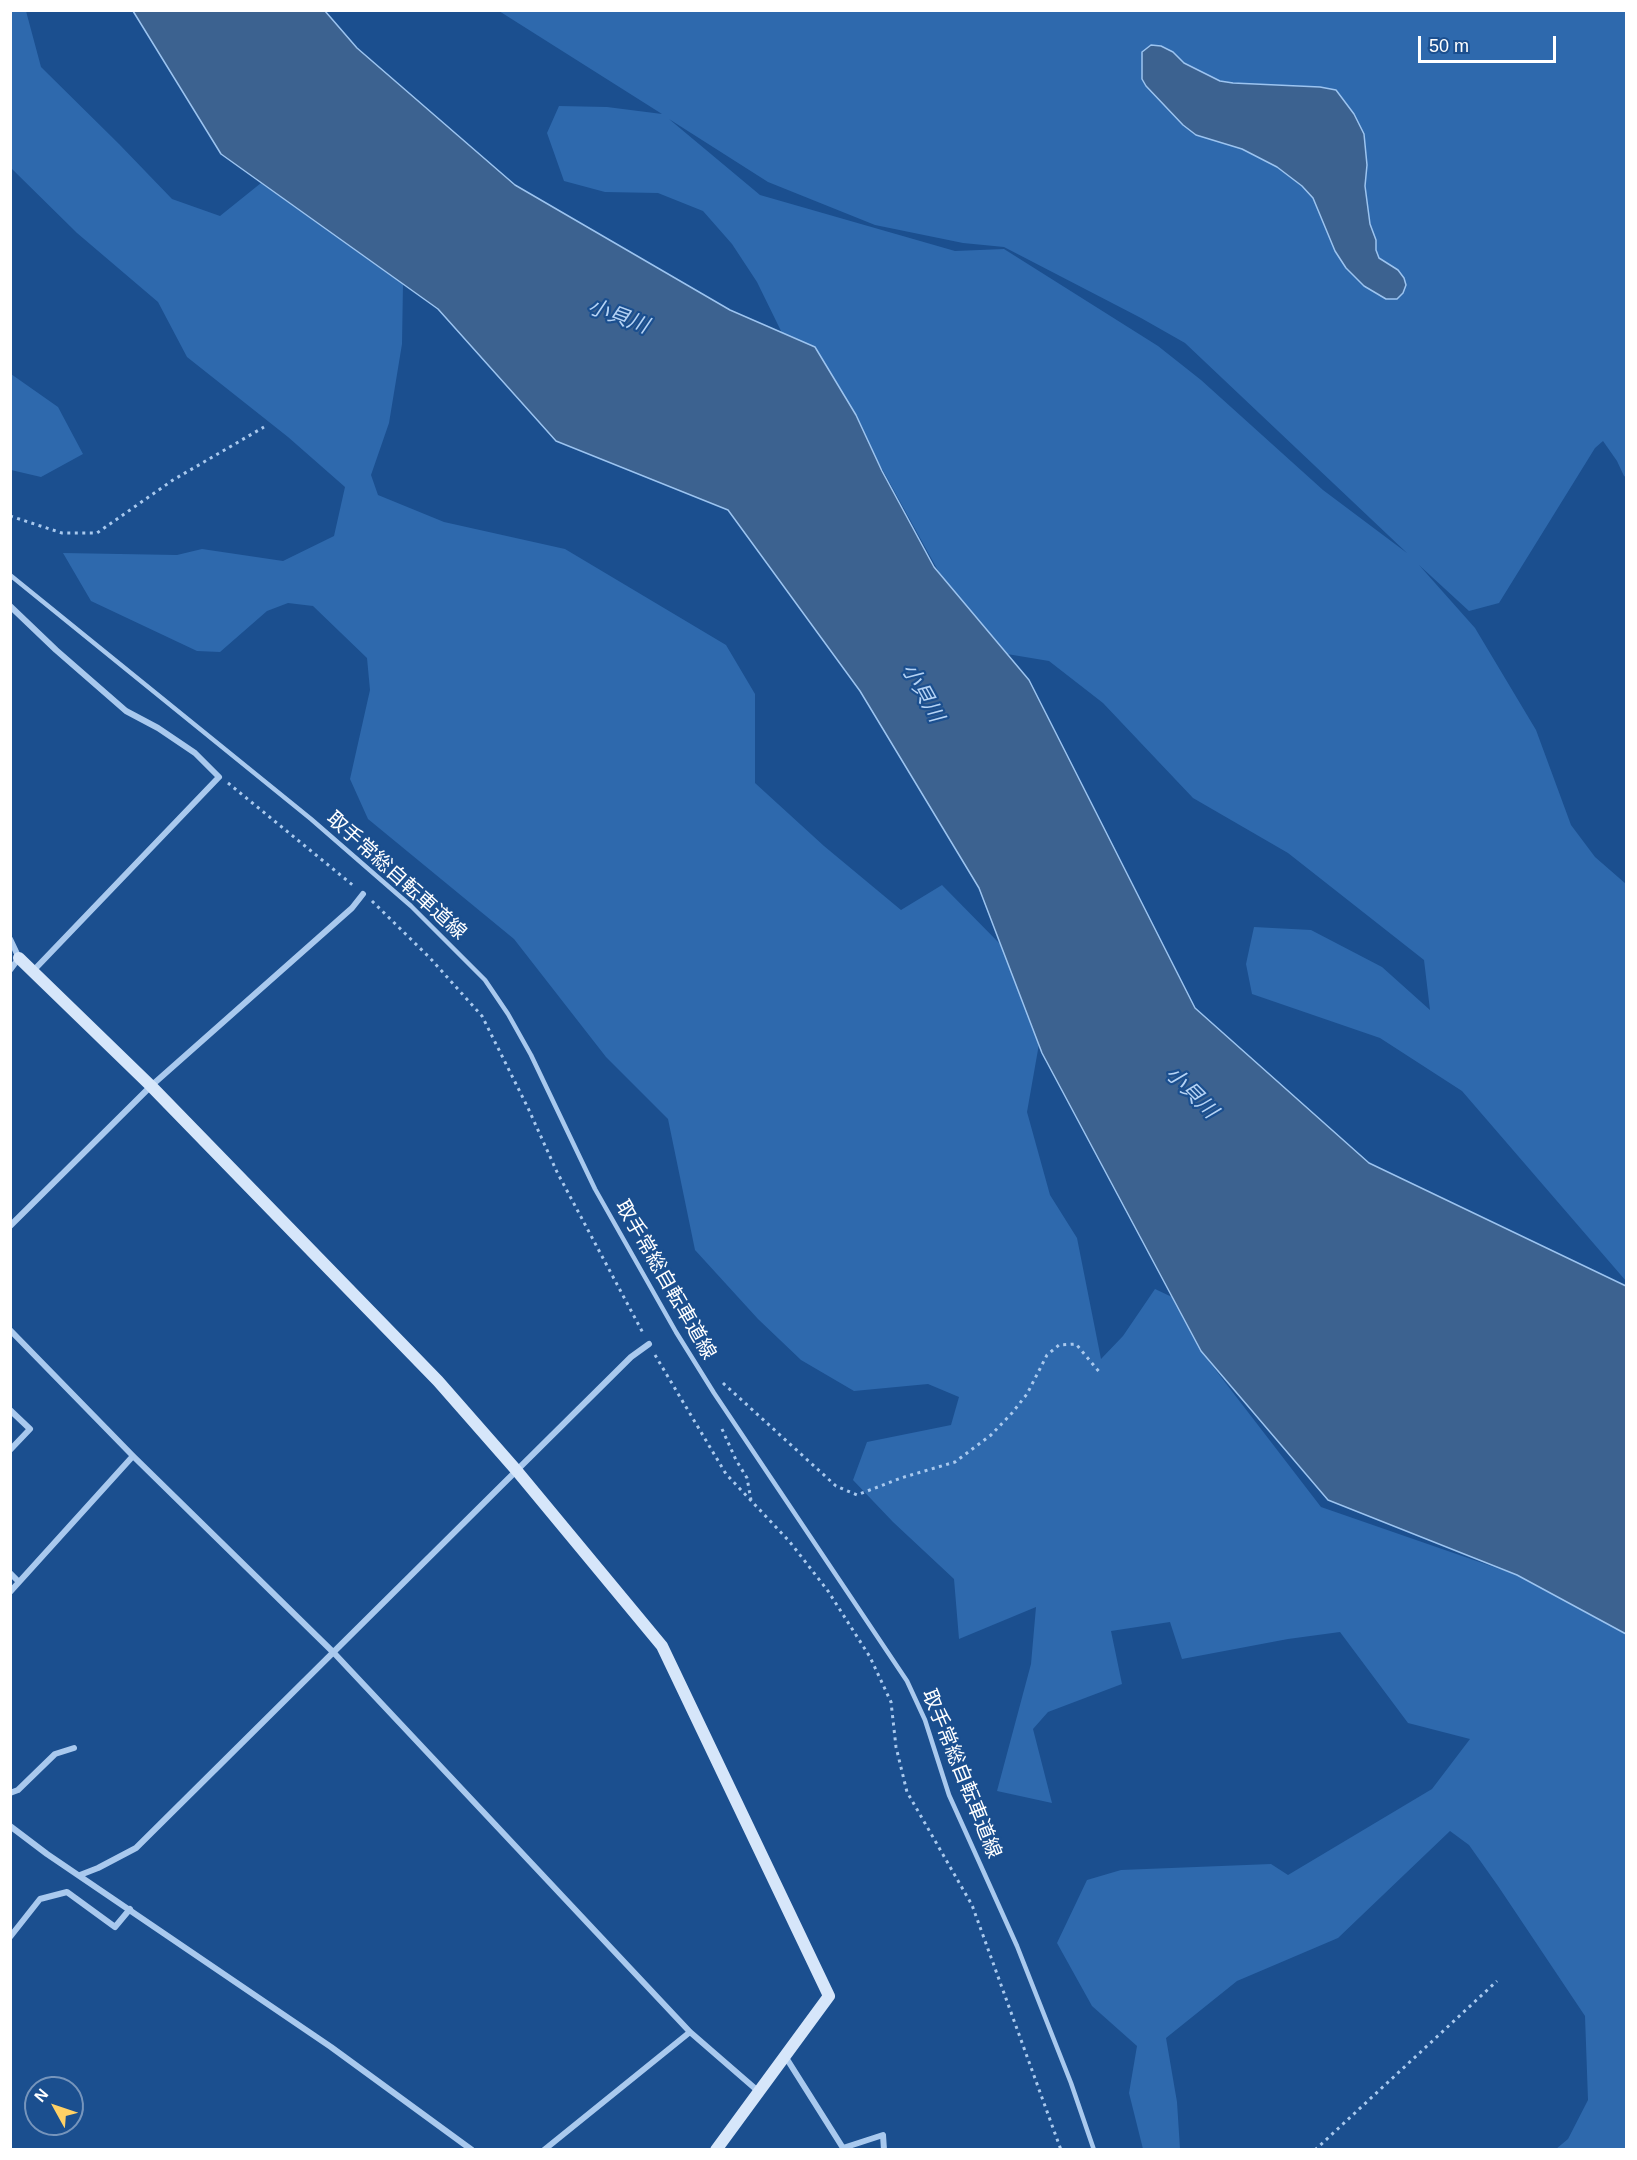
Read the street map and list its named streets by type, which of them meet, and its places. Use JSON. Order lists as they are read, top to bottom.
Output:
{
  "streets": {
    "lane": ["取手常総自転車道線"]
  },
  "water": ["小貝川"],
  "scale_bar": "50 m",
  "north": "top left"
}
